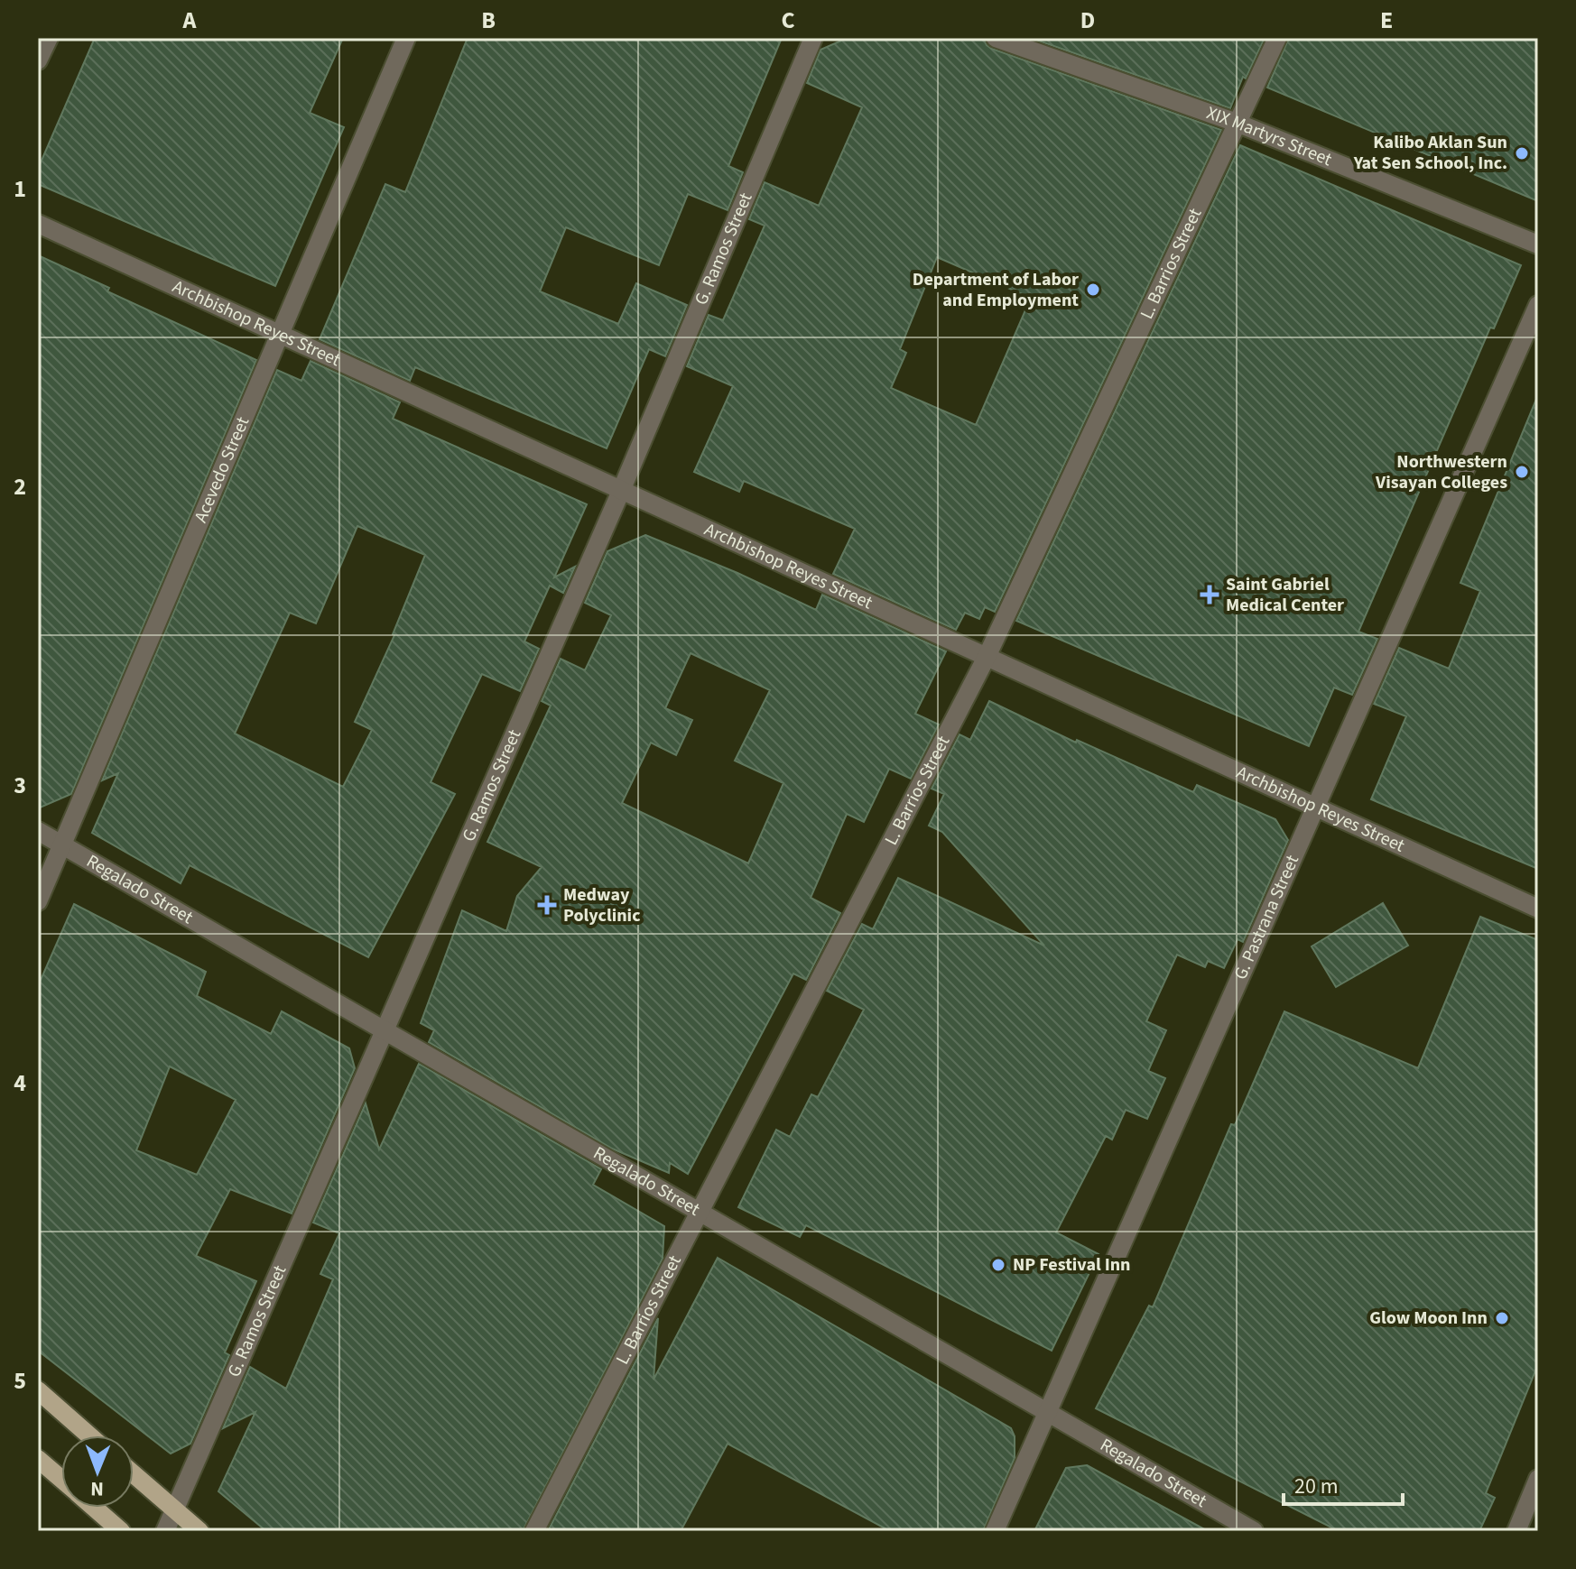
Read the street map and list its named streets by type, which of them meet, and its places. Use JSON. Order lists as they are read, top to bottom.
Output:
{
  "streets": {
    "street": [
      "XIX Martyrs Street",
      "G. Ramos Street",
      "L. Barrios Street",
      "Archbishop Reyes Street",
      "Acevedo Street",
      "Regalado Street",
      "G. Pastrana Street"
    ]
  },
  "crossings": [
    ["XIX Martyrs Street", "L. Barrios Street"],
    ["G. Ramos Street", "Archbishop Reyes Street"],
    ["G. Ramos Street", "Regalado Street"],
    ["L. Barrios Street", "Archbishop Reyes Street"],
    ["L. Barrios Street", "Regalado Street"],
    ["Archbishop Reyes Street", "Acevedo Street"],
    ["Archbishop Reyes Street", "G. Pastrana Street"],
    ["Acevedo Street", "Regalado Street"],
    ["Regalado Street", "G. Pastrana Street"]
  ],
  "places": {
    "other": [
      "Kalibo Aklan Sun Yat Sen School, Inc.",
      "Department of Labor and Employment",
      "Northwestern Visayan Colleges",
      "NP Festival Inn",
      "Glow Moon Inn"
    ],
    "health": ["Saint Gabriel Medical Center", "Medway Polyclinic"]
  },
  "scale_bar": "20 m",
  "north": "bottom",
  "grid": {
    "columns": [
      "A",
      "B",
      "C",
      "D",
      "E"
    ],
    "rows": [
      "1",
      "2",
      "3",
      "4",
      "5"
    ]
  }
}
